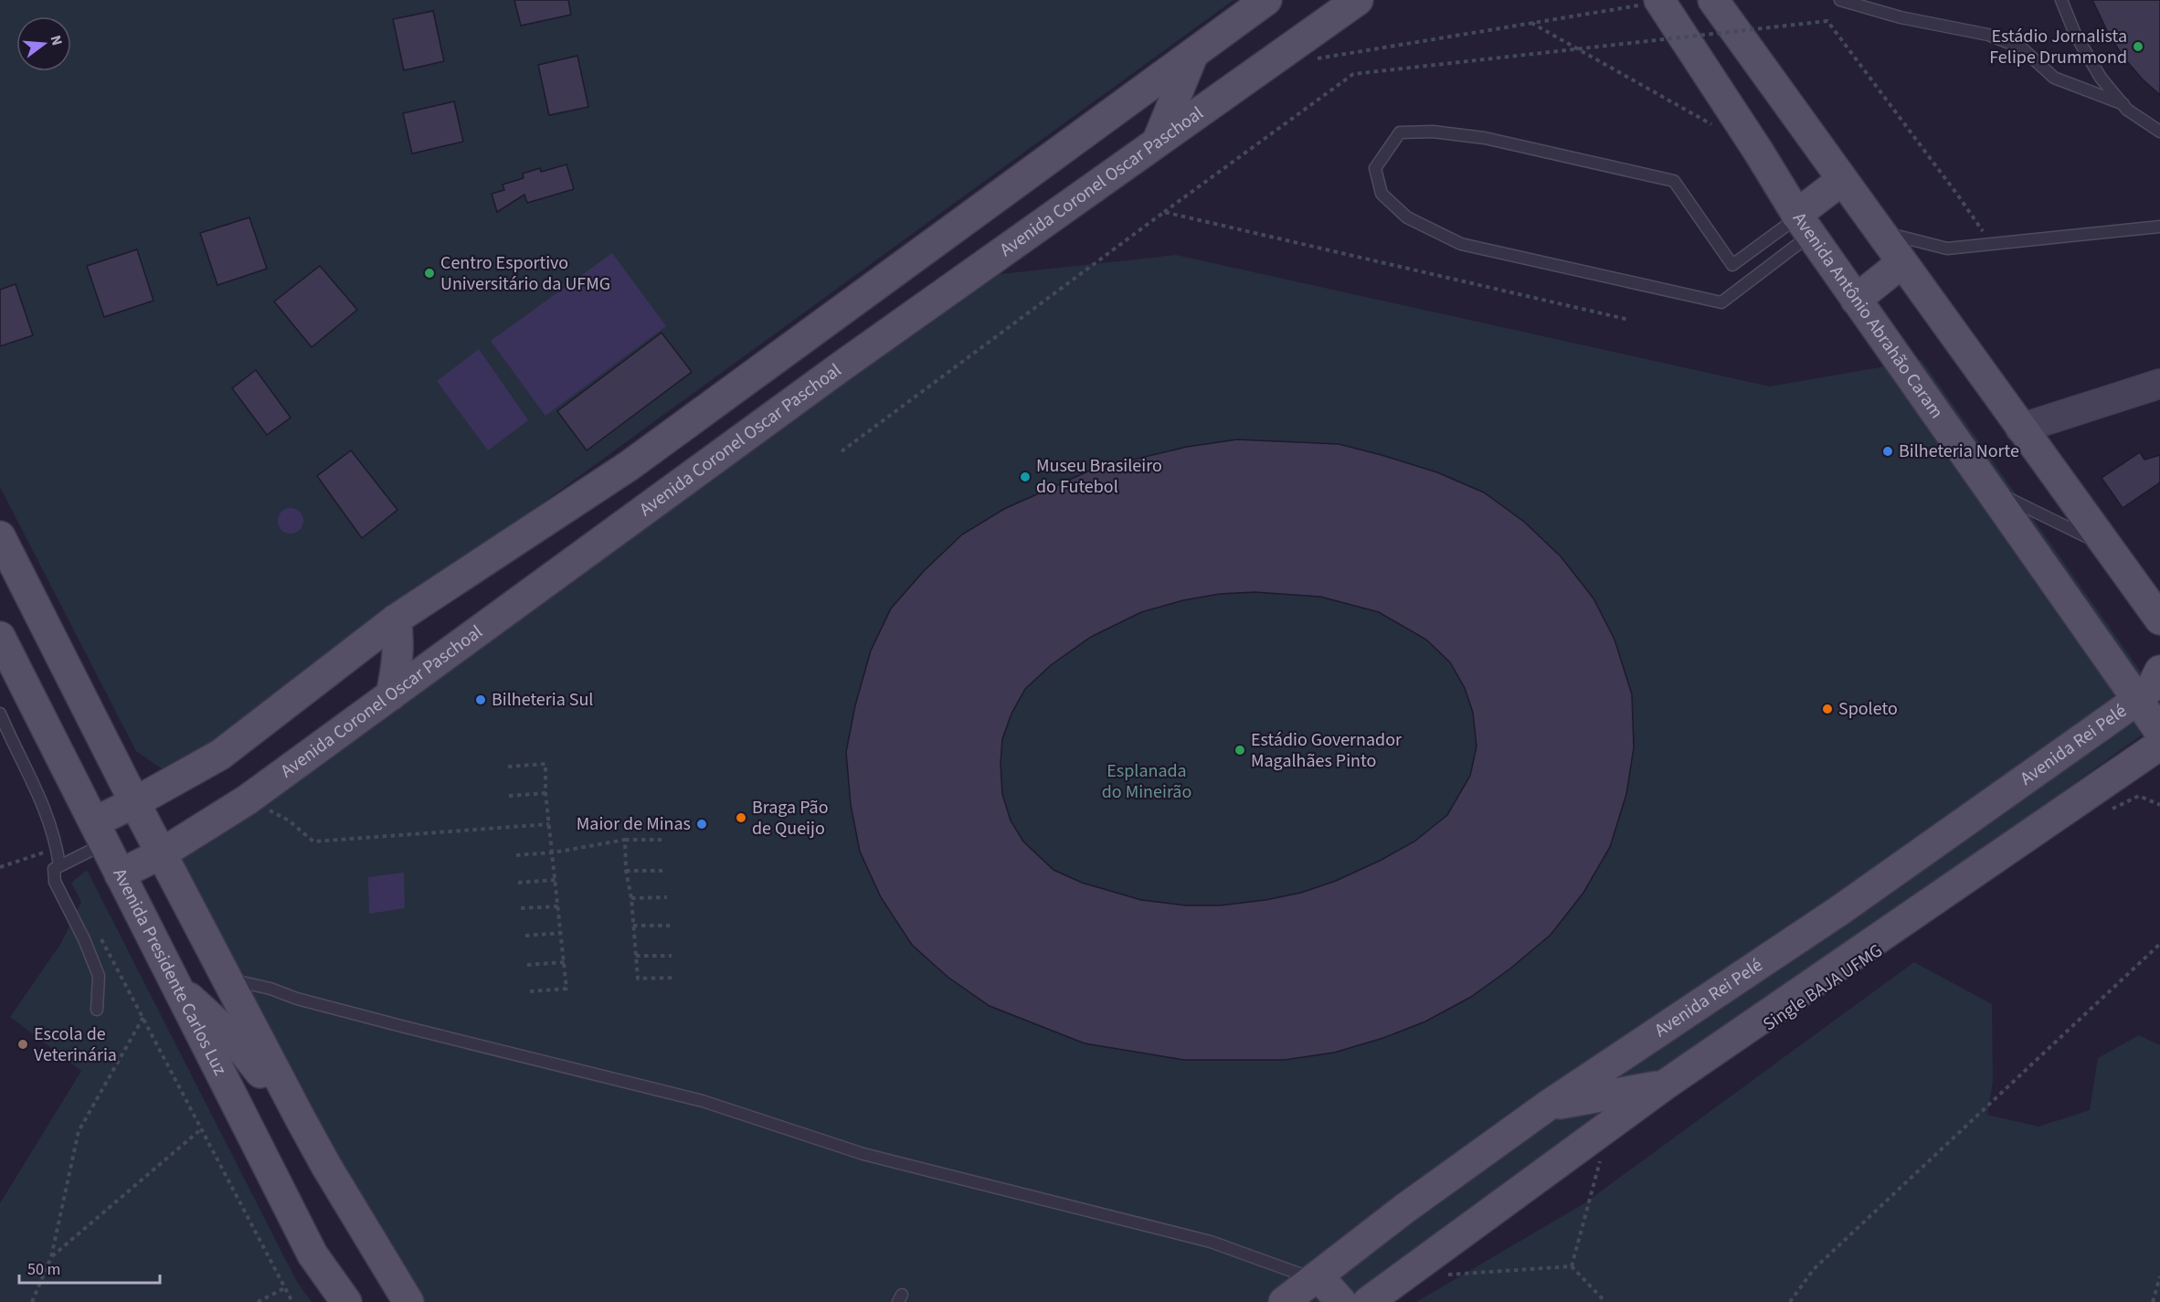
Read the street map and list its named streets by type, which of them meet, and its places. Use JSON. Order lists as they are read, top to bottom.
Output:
{
  "streets": {
    "main road": [
      "Avenida Coronel Oscar Paschoal",
      "Avenida Antônio Abrahão Caram",
      "Avenida Rei Pelé",
      "Avenida Presidente Carlos Luz"
    ]
  },
  "crossings": [
    ["Avenida Coronel Oscar Paschoal", "Avenida Presidente Carlos Luz"],
    ["Avenida Antônio Abrahão Caram", "Avenida Rei Pelé"]
  ],
  "parks": ["Esplanada do Mineirão"],
  "places": [
    "Estádio Jornalista Felipe Drummond",
    "Centro Esportivo Universitário da UFMG",
    "Bilheteria Norte",
    "Museu Brasileiro do Futebol",
    "Bilheteria Sul",
    "Spoleto",
    "Estádio Governador Magalhães Pinto",
    "Braga Pão de Queijo",
    "Maior de Minas",
    "Escola de Veterinária"
  ],
  "scale_bar": "50 m",
  "north": "right"
}
